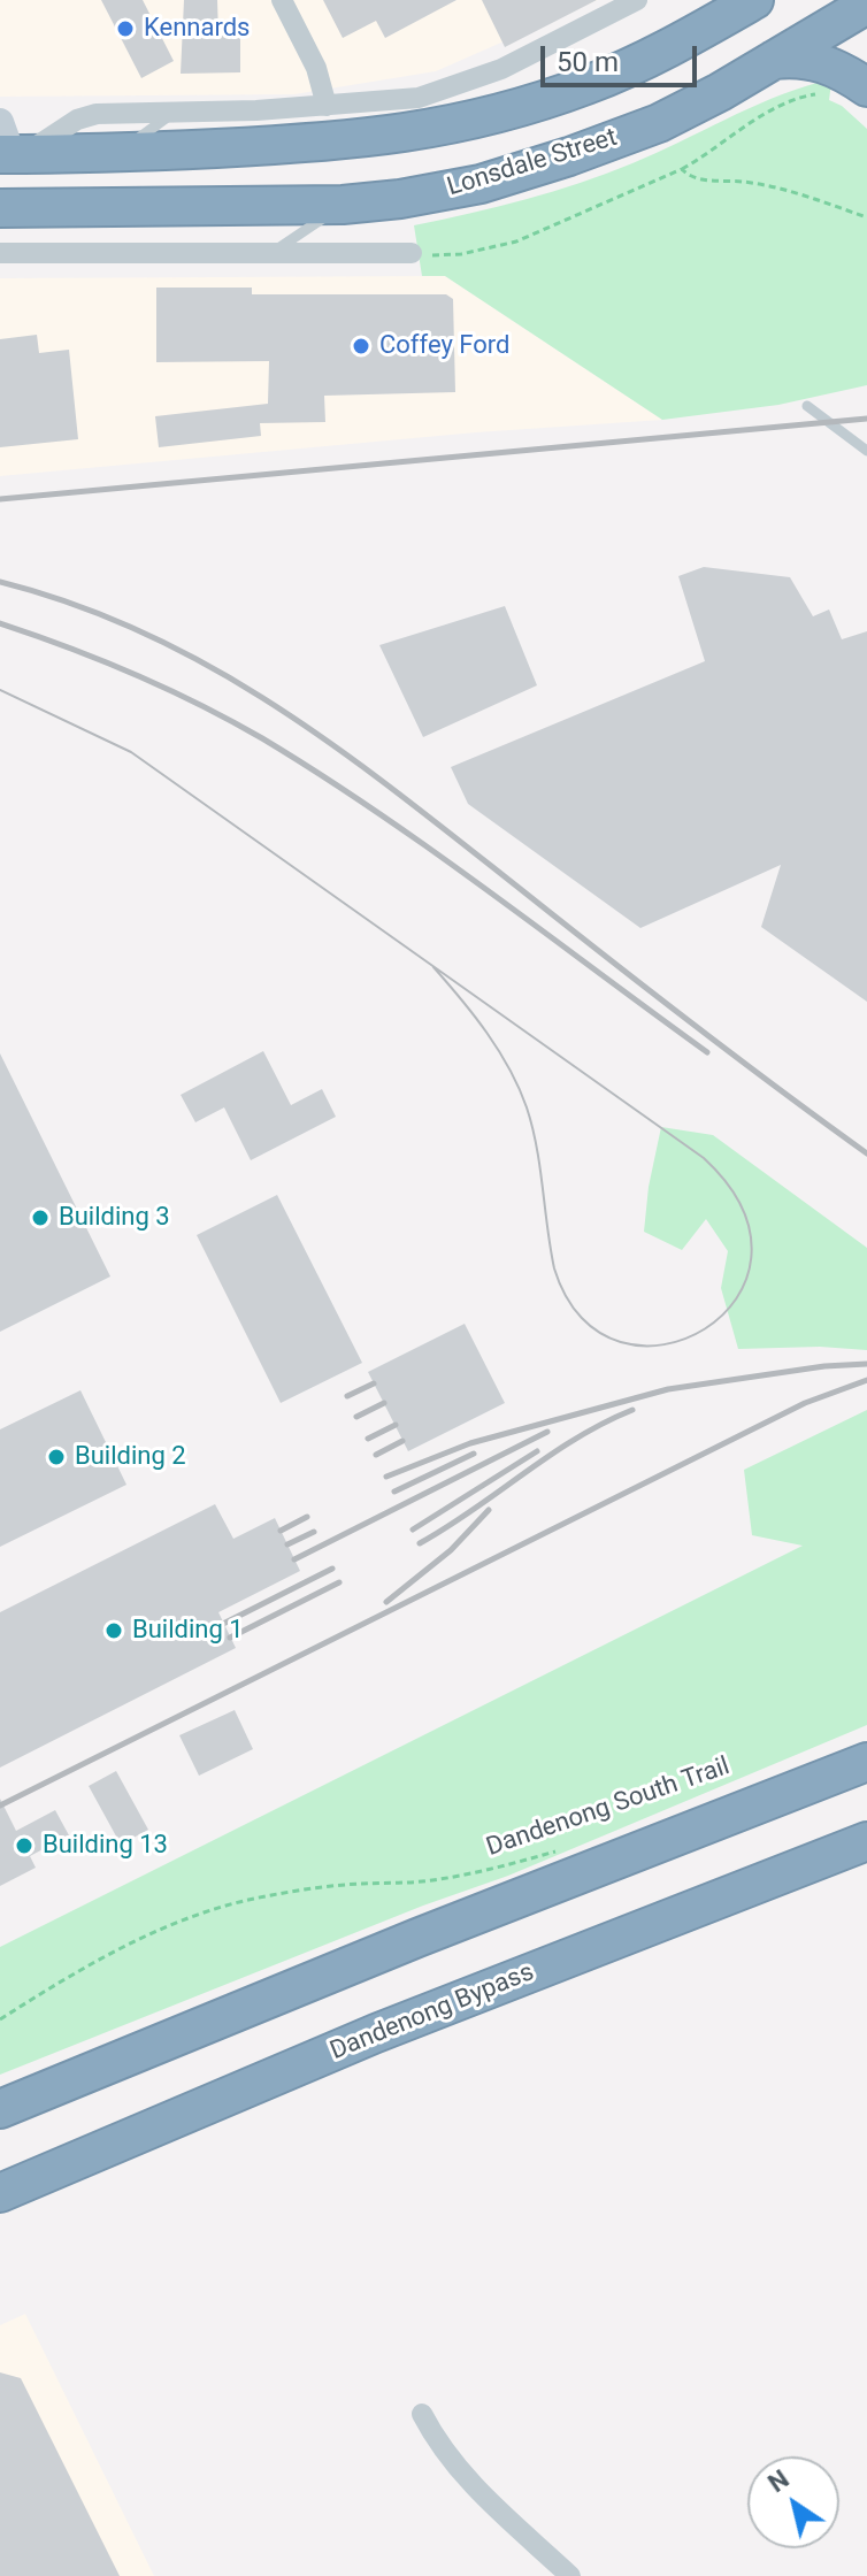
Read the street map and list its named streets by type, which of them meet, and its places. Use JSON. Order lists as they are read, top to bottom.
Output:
{
  "streets": {
    "highway": ["Lonsdale Street", "Dandenong Bypass"],
    "path": ["Dandenong South Trail"]
  },
  "places": [
    "Kennards",
    "Coffey Ford",
    "Building 3",
    "Building 2",
    "Building 1",
    "Building 13"
  ],
  "scale_bar": "50 m",
  "north": "top left"
}
